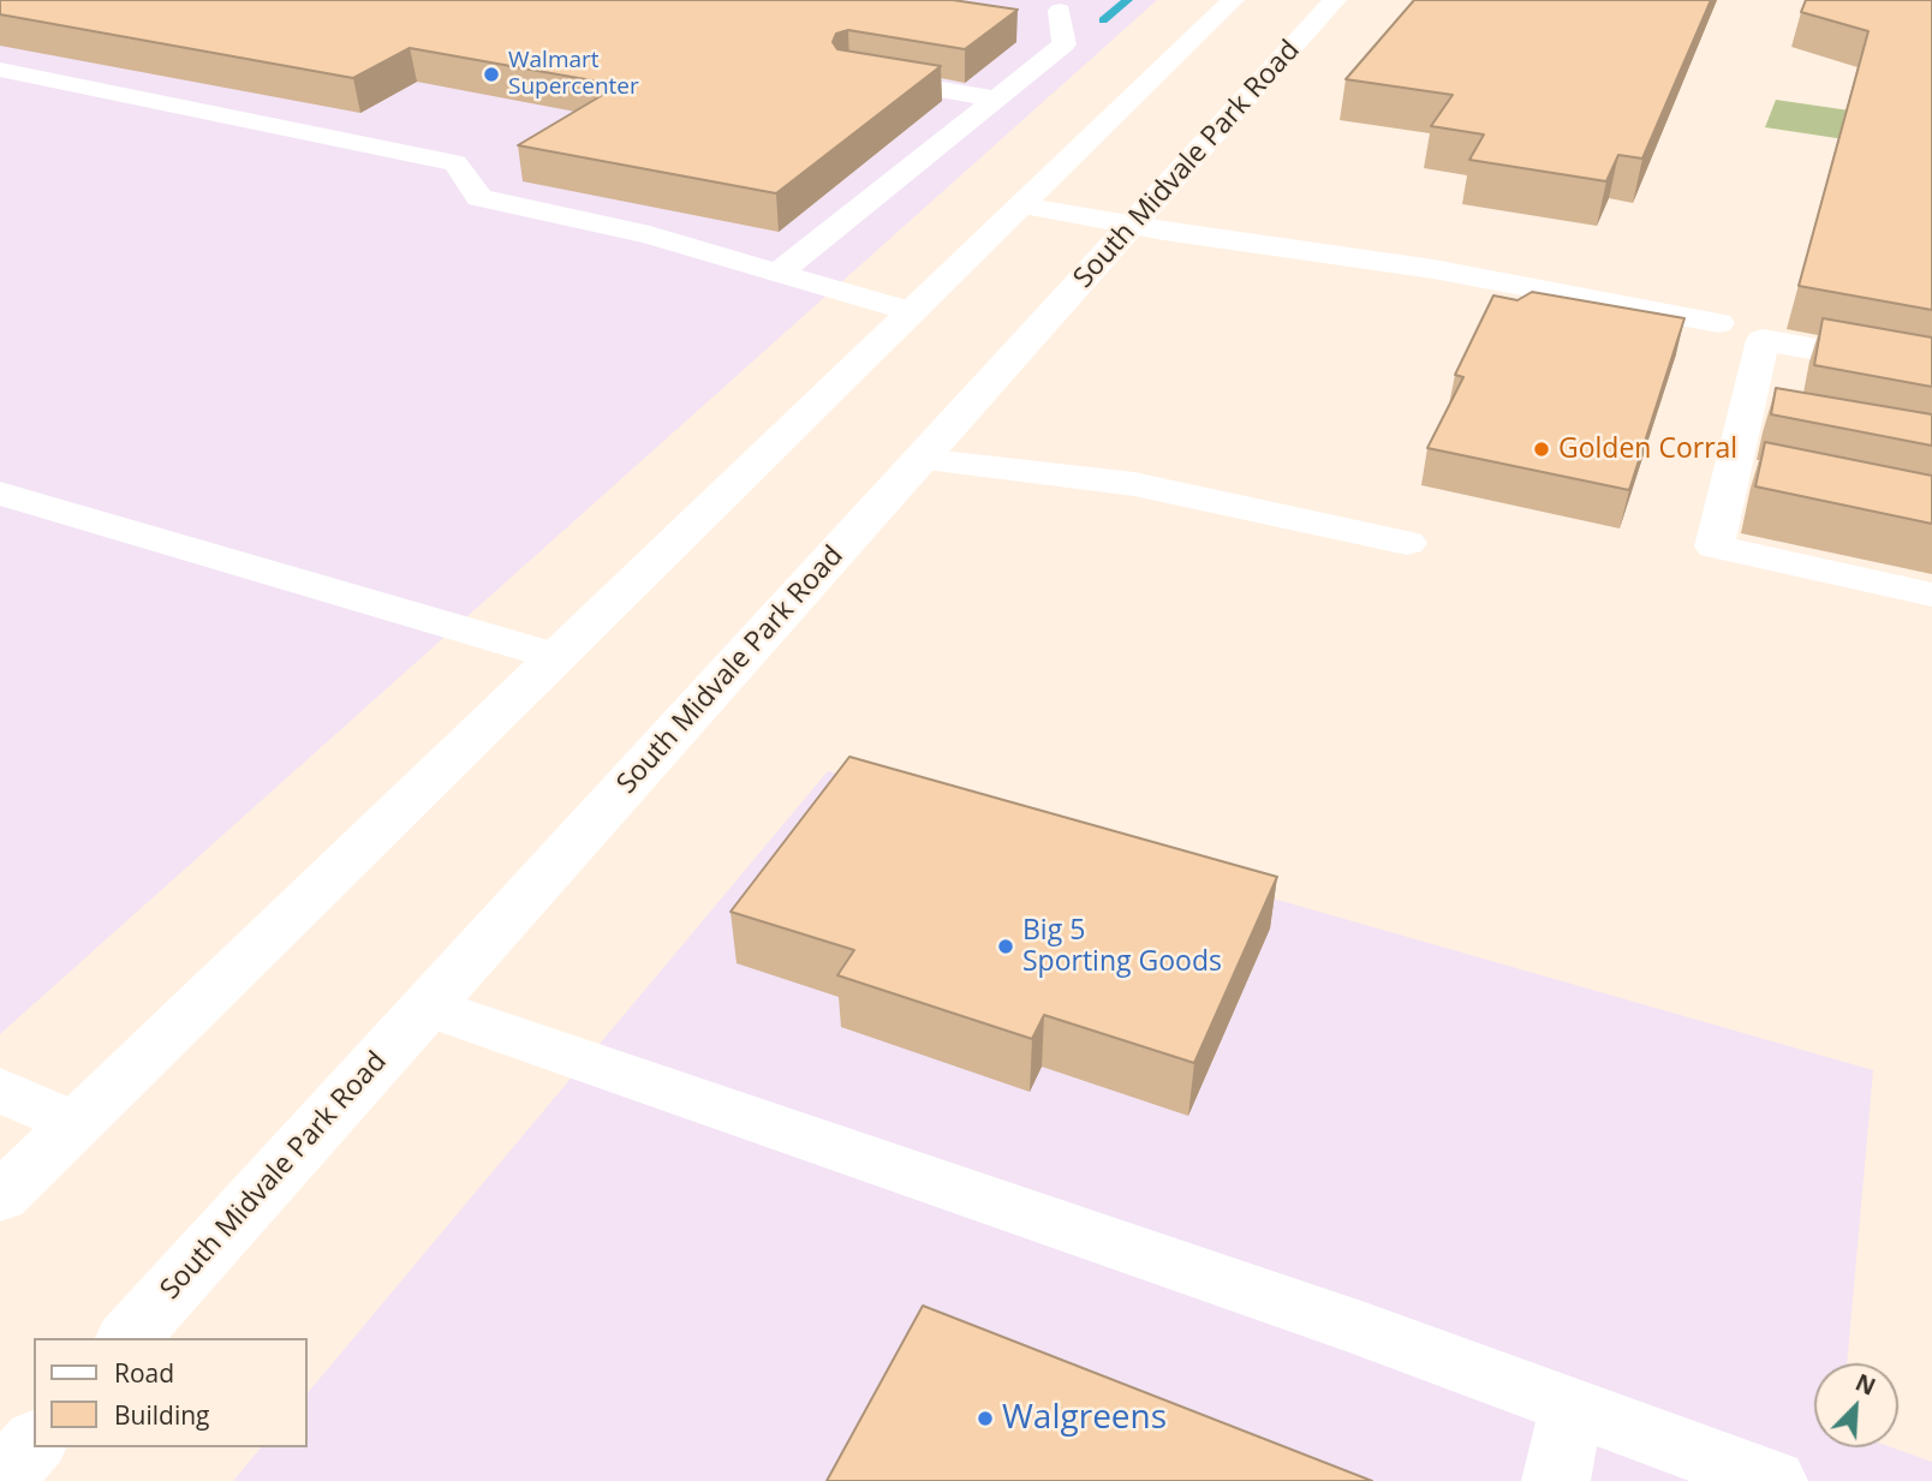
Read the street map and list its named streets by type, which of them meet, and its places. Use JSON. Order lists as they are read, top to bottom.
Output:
{
  "streets": {
    "main road": ["South Midvale Park Road"]
  },
  "places": [
    "Walmart Supercenter",
    "Golden Corral",
    "Big 5 Sporting Goods",
    "Walgreens"
  ],
  "legend": ["Road", "Building"],
  "north": "top right"
}
